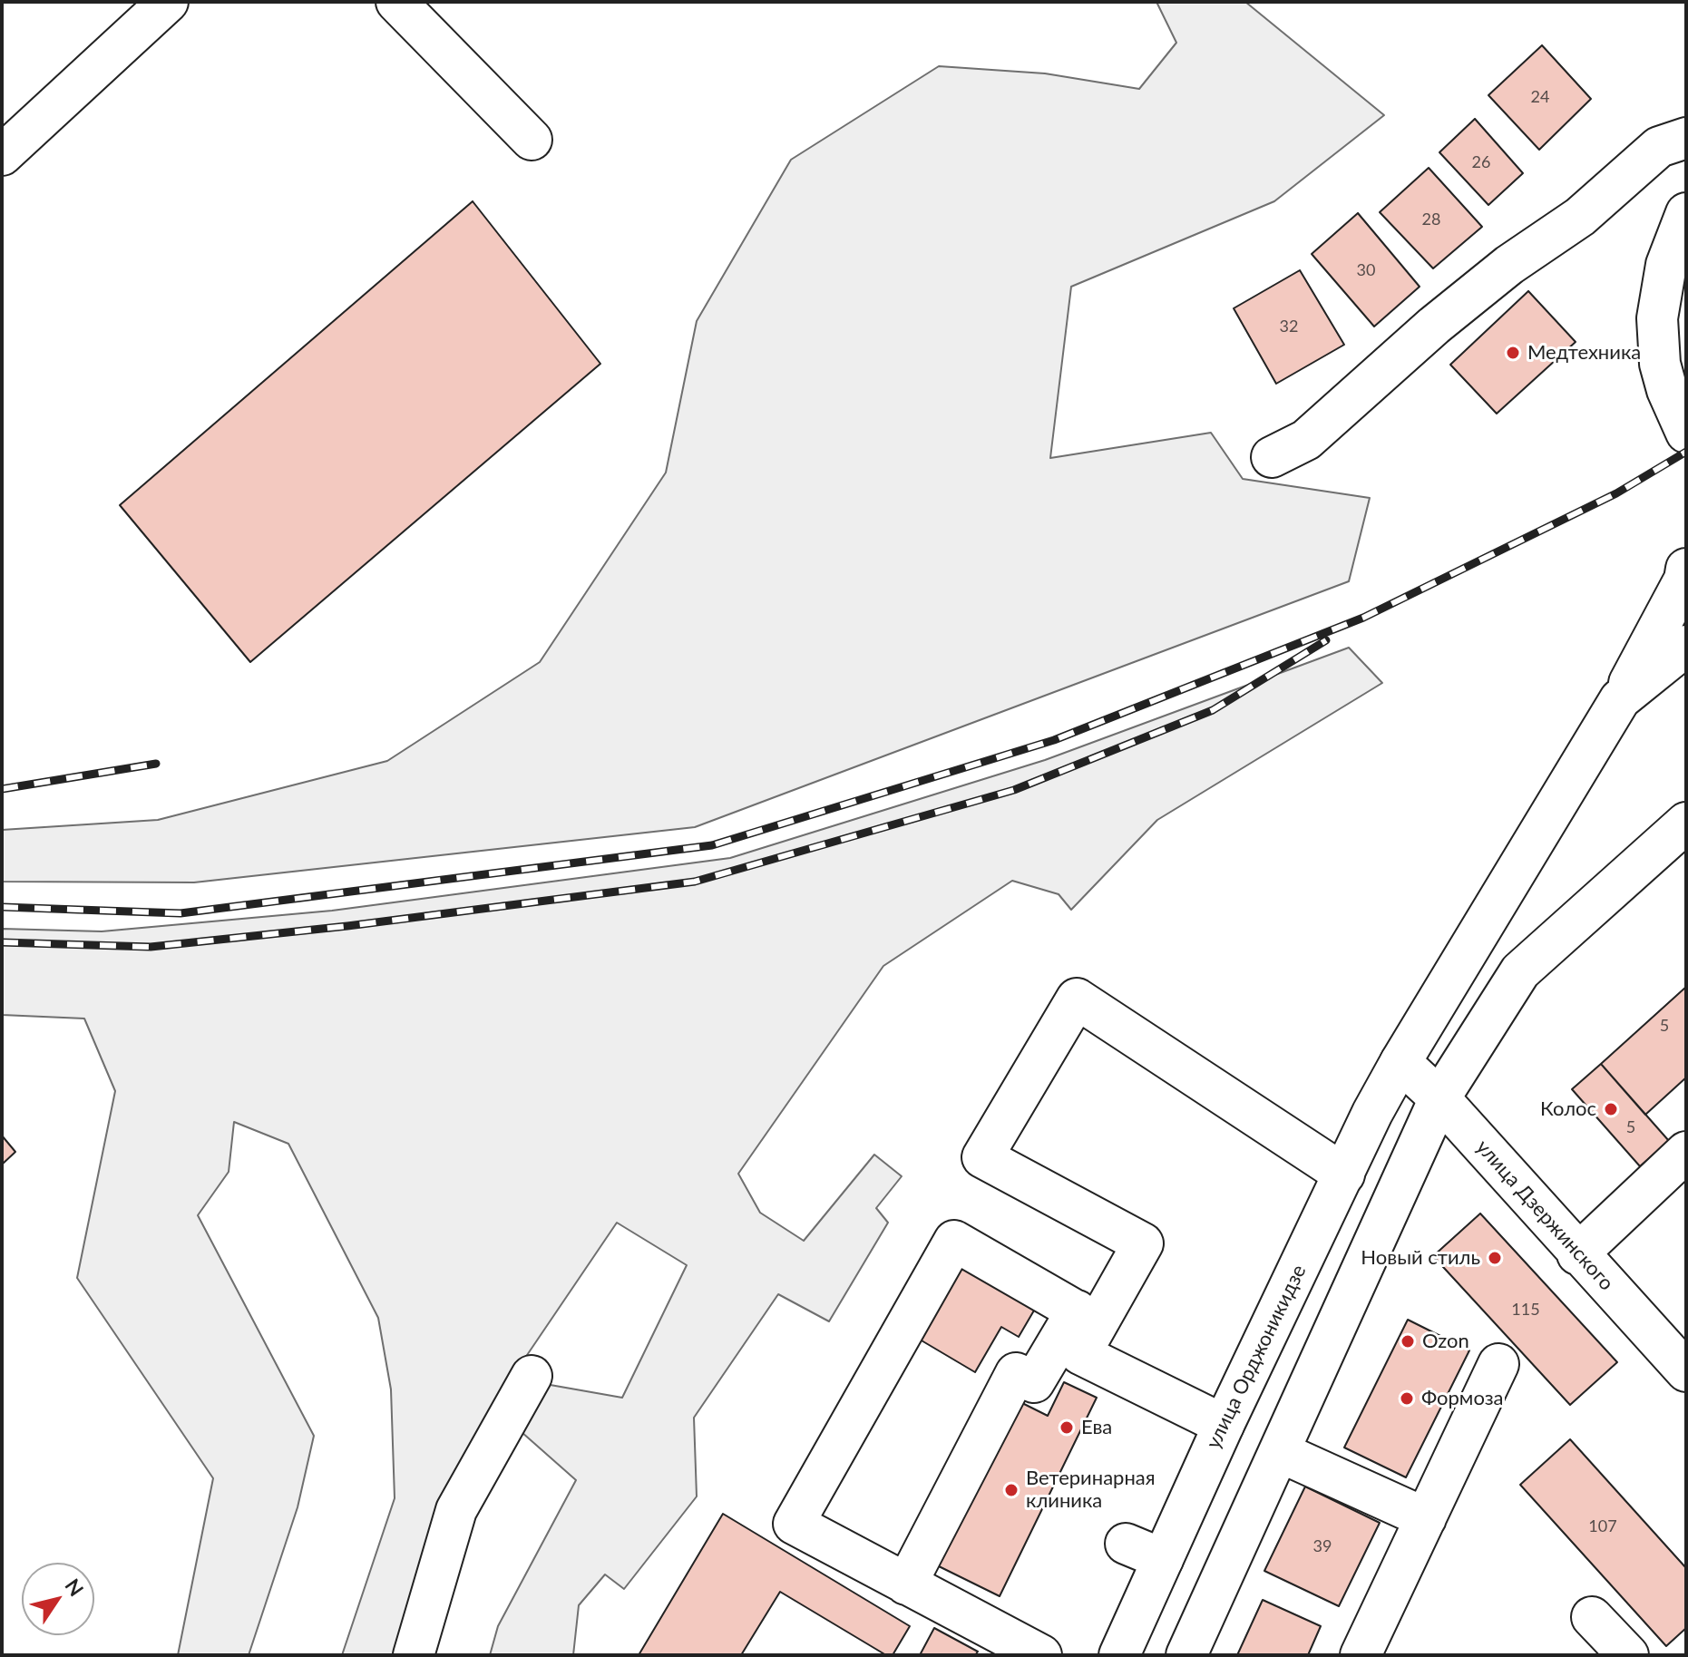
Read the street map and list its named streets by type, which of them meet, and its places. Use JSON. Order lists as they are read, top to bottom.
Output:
{
  "streets": {
    "main road": ["улица Дзержинского", "улица Орджоникидзе"]
  },
  "crossings": [
    ["улица Дзержинского", "улица Орджоникидзе"]
  ],
  "places": [
    "Медтехника",
    "Колос",
    "Новый стиль",
    "Ozon",
    "Формоза",
    "Ева",
    "Ветеринарная клиника"
  ],
  "house_numbers": [
    "24",
    "26",
    "28",
    "30",
    "32",
    "5",
    "5",
    "115",
    "107",
    "39"
  ],
  "north": "top right"
}
